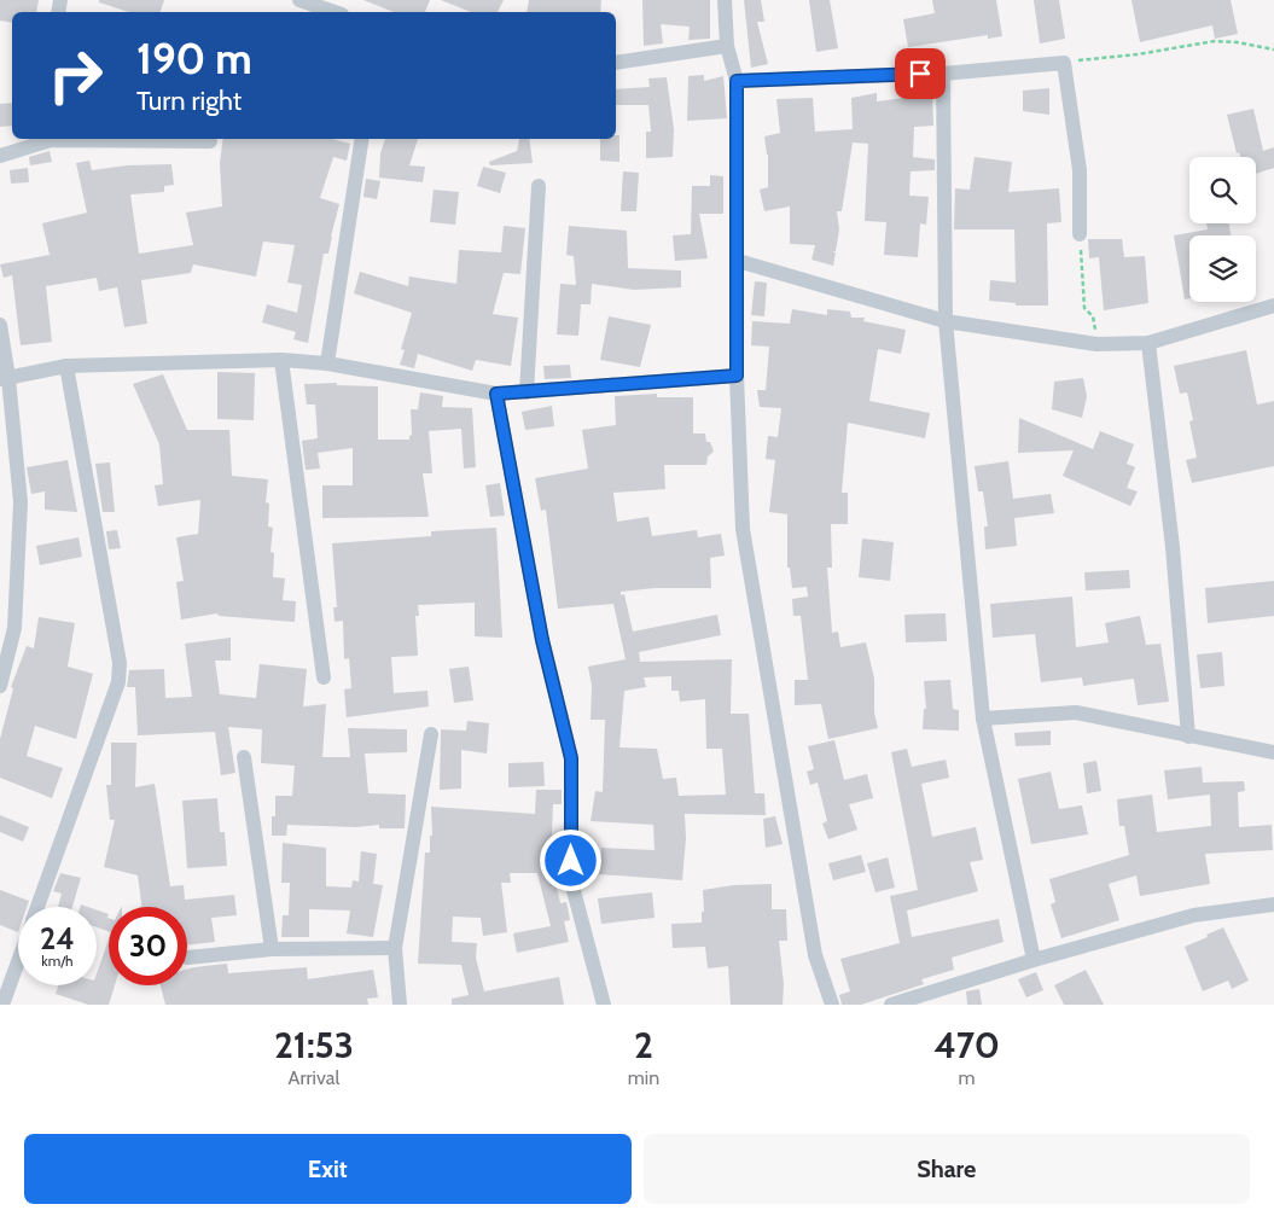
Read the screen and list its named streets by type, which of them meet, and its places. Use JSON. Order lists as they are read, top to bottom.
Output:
{
  "page": {
    "turn": ["190 m", "Turn right"],
    "speed": "24 km/h",
    "limit": "30",
    "eta": [
      "21:53",
      "Arrival",
      "2",
      "min",
      "470",
      "m"
    ],
    "buttons": ["Exit", "Share"]
  }
}
